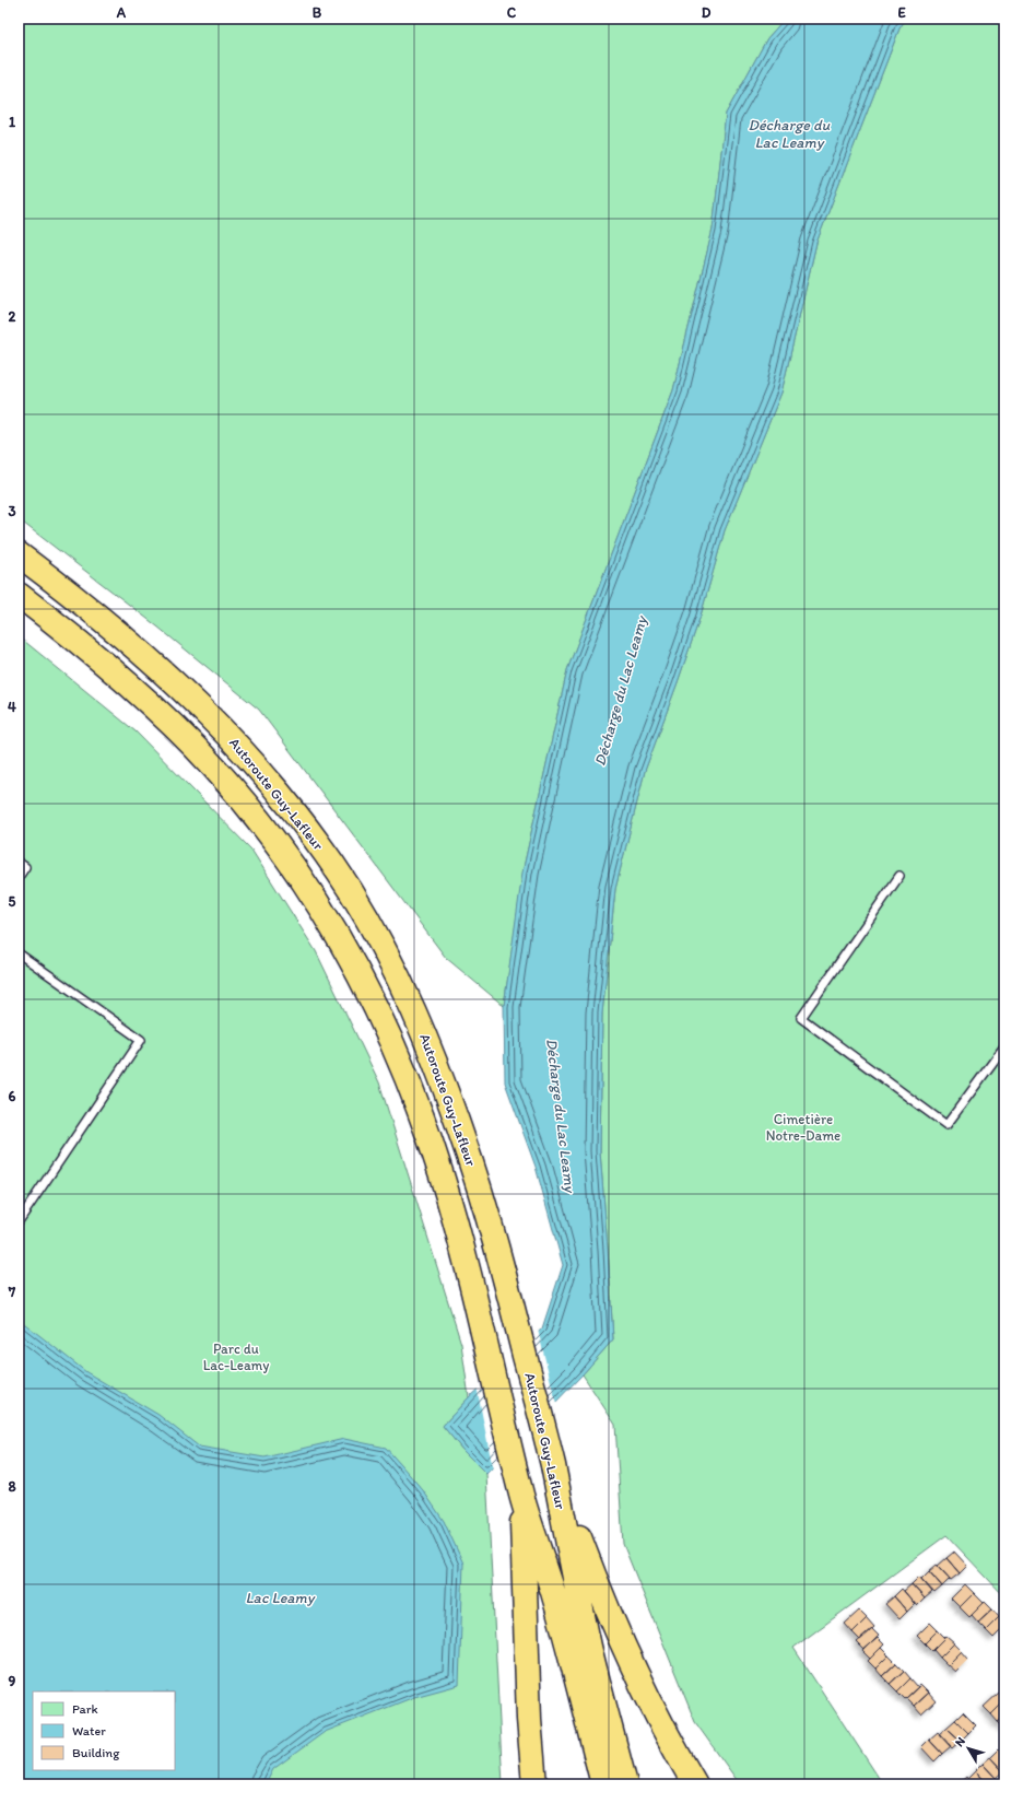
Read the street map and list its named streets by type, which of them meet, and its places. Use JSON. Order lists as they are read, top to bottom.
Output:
{
  "streets": {
    "highway": ["Autoroute Guy-Lafleur"]
  },
  "water": ["Décharge du Lac Leamy", "Lac Leamy"],
  "parks": ["Cimetière Notre-Dame", "Parc du Lac-Leamy"],
  "legend": ["Park", "Water", "Building"],
  "north": "top left",
  "grid": {
    "columns": [
      "A",
      "B",
      "C",
      "D",
      "E"
    ],
    "rows": [
      "1",
      "2",
      "3",
      "4",
      "5",
      "6",
      "7",
      "8",
      "9"
    ]
  }
}
